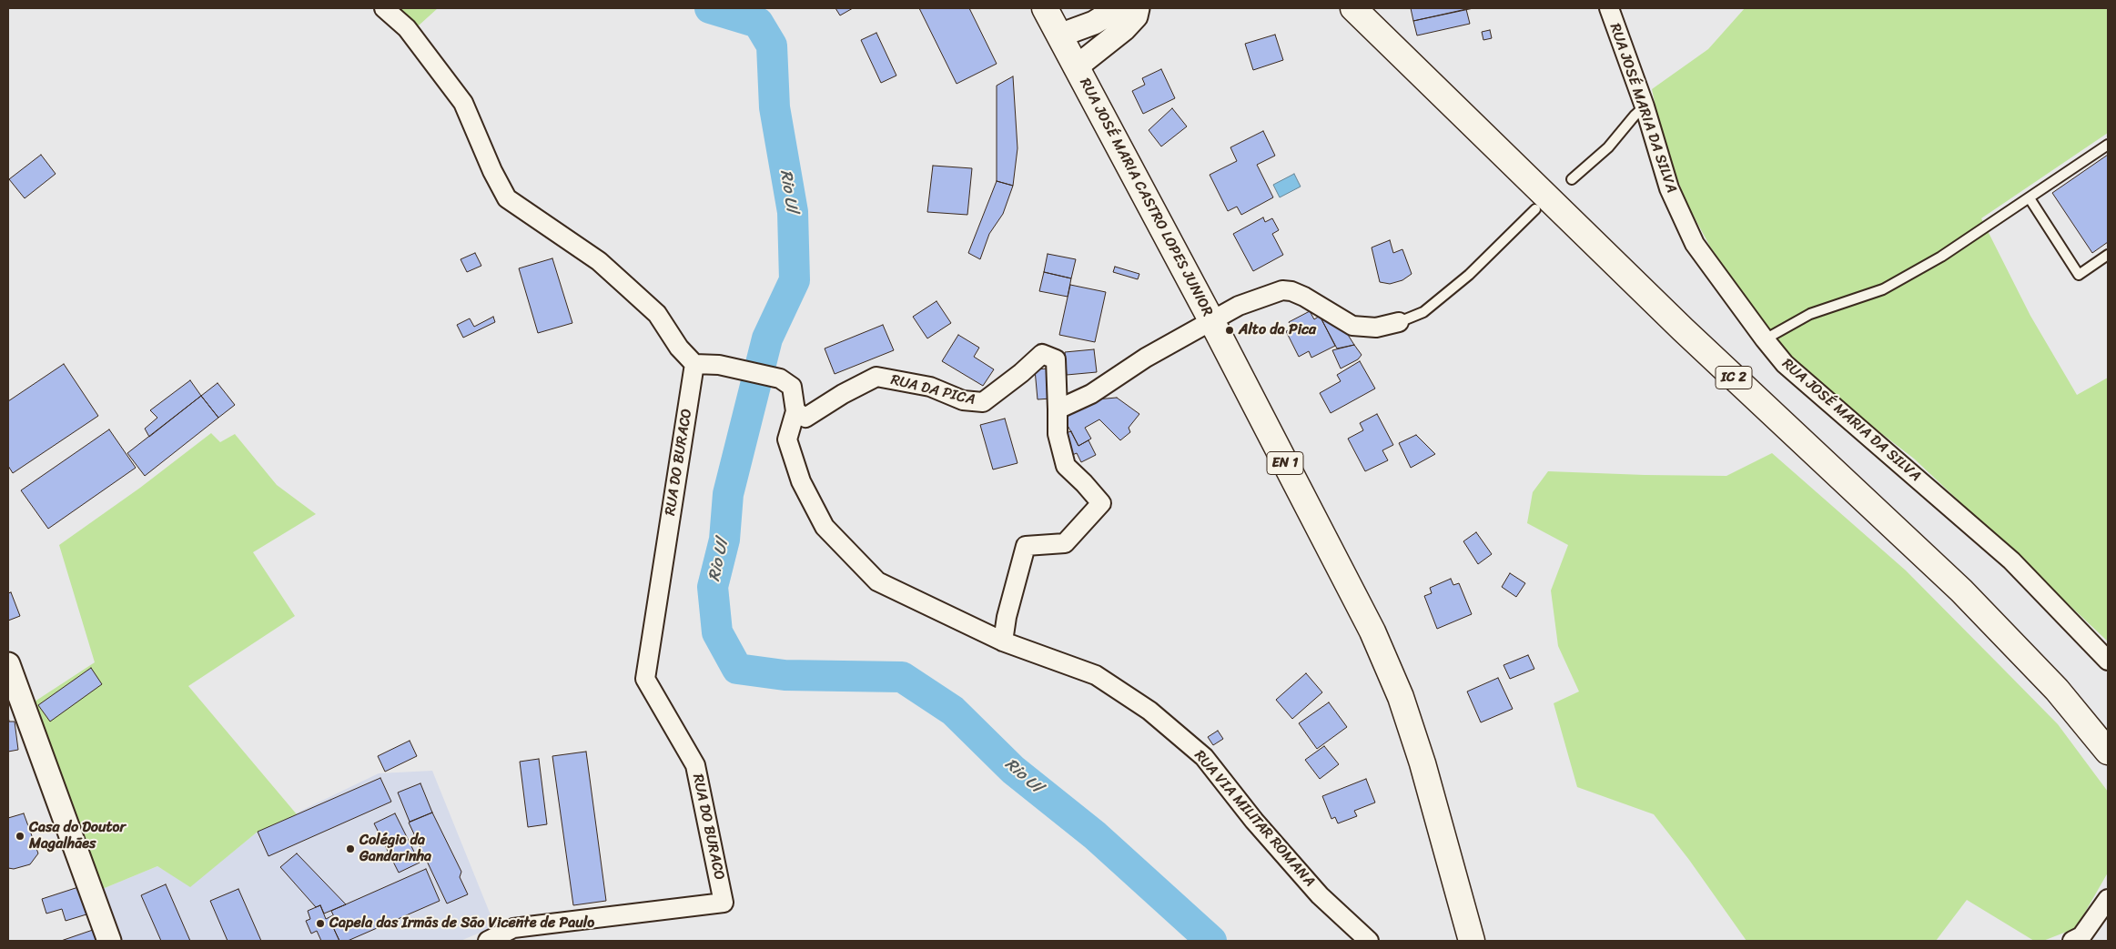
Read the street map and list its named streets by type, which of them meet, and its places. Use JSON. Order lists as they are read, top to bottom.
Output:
{
  "streets": {
    "main road": ["RUA JOSÉ MARIA CASTRO LOPES JUNIOR", "IC 2", "EN 1"],
    "street": [
      "RUA JOSÉ MARIA DA SILVA",
      "RUA DA PICA",
      "RUA DO BURACO",
      "RUA VIA MILITAR ROMANA"
    ]
  },
  "crossings": [
    ["RUA DA PICA", "RUA VIA MILITAR ROMANA"],
    ["RUA DO BURACO", "RUA VIA MILITAR ROMANA"]
  ],
  "water": ["Rio Ul"],
  "places": [
    "Alto da Pica",
    "Casa do Doutor Magalhães",
    "Colégio da Gandarinha",
    "Capela das Irmãs de São Vicente de Paulo"
  ]
}
